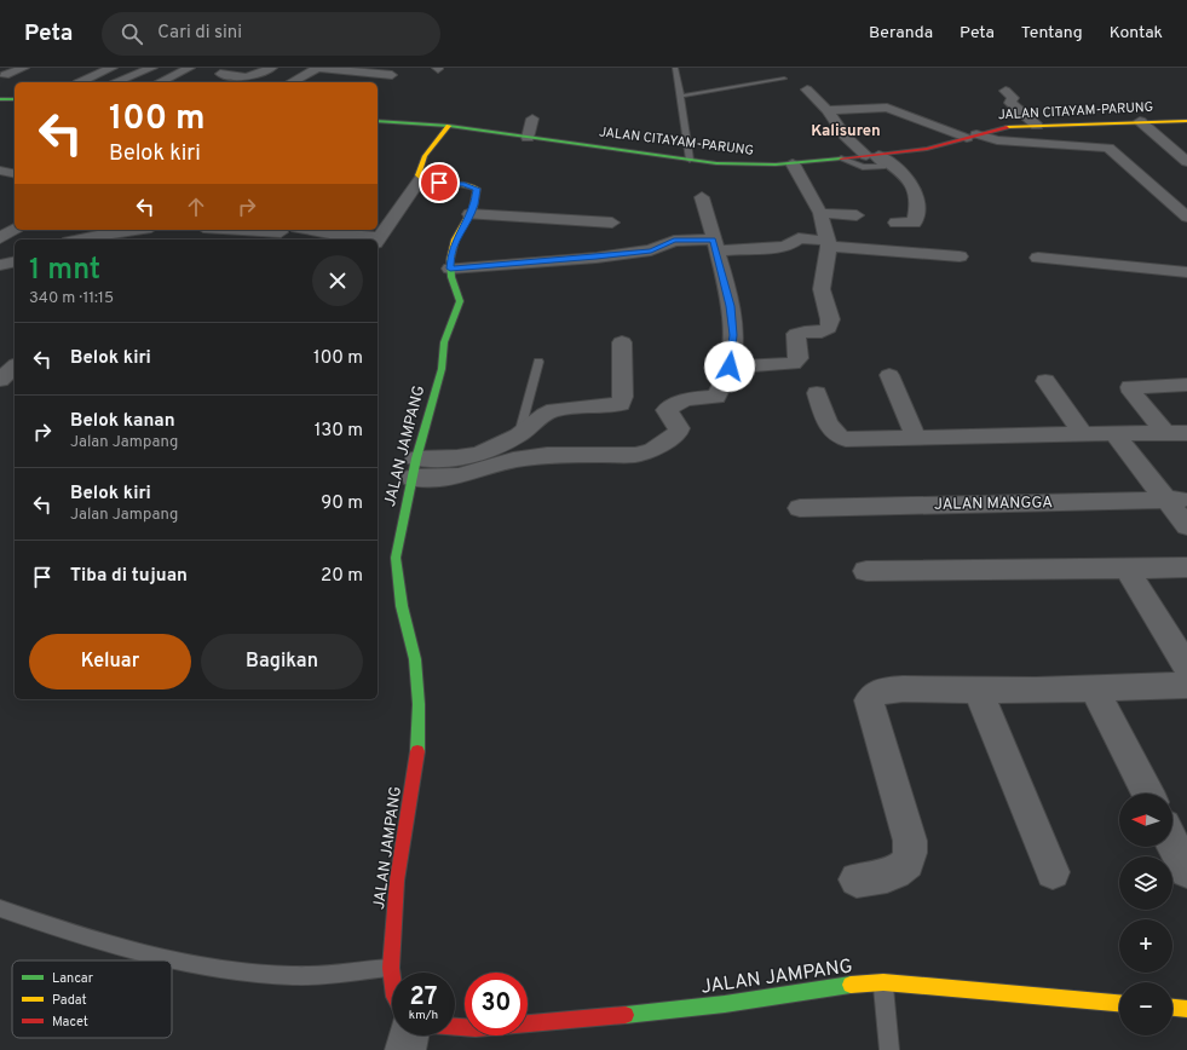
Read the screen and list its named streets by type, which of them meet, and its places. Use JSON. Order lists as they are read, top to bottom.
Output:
{
  "streets": {
    "street": ["JALAN CITAYAM-PARUNG", "JALAN JAMPANG", "JALAN MANGGA"]
  },
  "districts": ["Kalisuren"],
  "legend": ["Lancar", "Padat", "Macet"],
  "north": "left",
  "page": {
    "header": "Peta",
    "search": "Cari di sini",
    "nav": [
      "Beranda",
      "Peta",
      "Tentang",
      "Kontak"
    ],
    "turn": ["100 m", "Belok kiri"],
    "heading": ["1 mnt", "340 m · 11:15"],
    "list": [
      {
        "name": "Belok kiri",
        "value": "100 m"
      },
      {
        "name": "Belok kanan",
        "note": "Jalan Jampang",
        "value": "130 m"
      },
      {
        "name": "Belok kiri",
        "note": "Jalan Jampang",
        "value": "90 m"
      },
      {
        "name": "Tiba di tujuan",
        "value": "20 m"
      }
    ],
    "buttons": ["Keluar", "Bagikan"],
    "map_buttons": ["+", "−"],
    "speed": "27 km/h",
    "limit": "30"
  }
}
